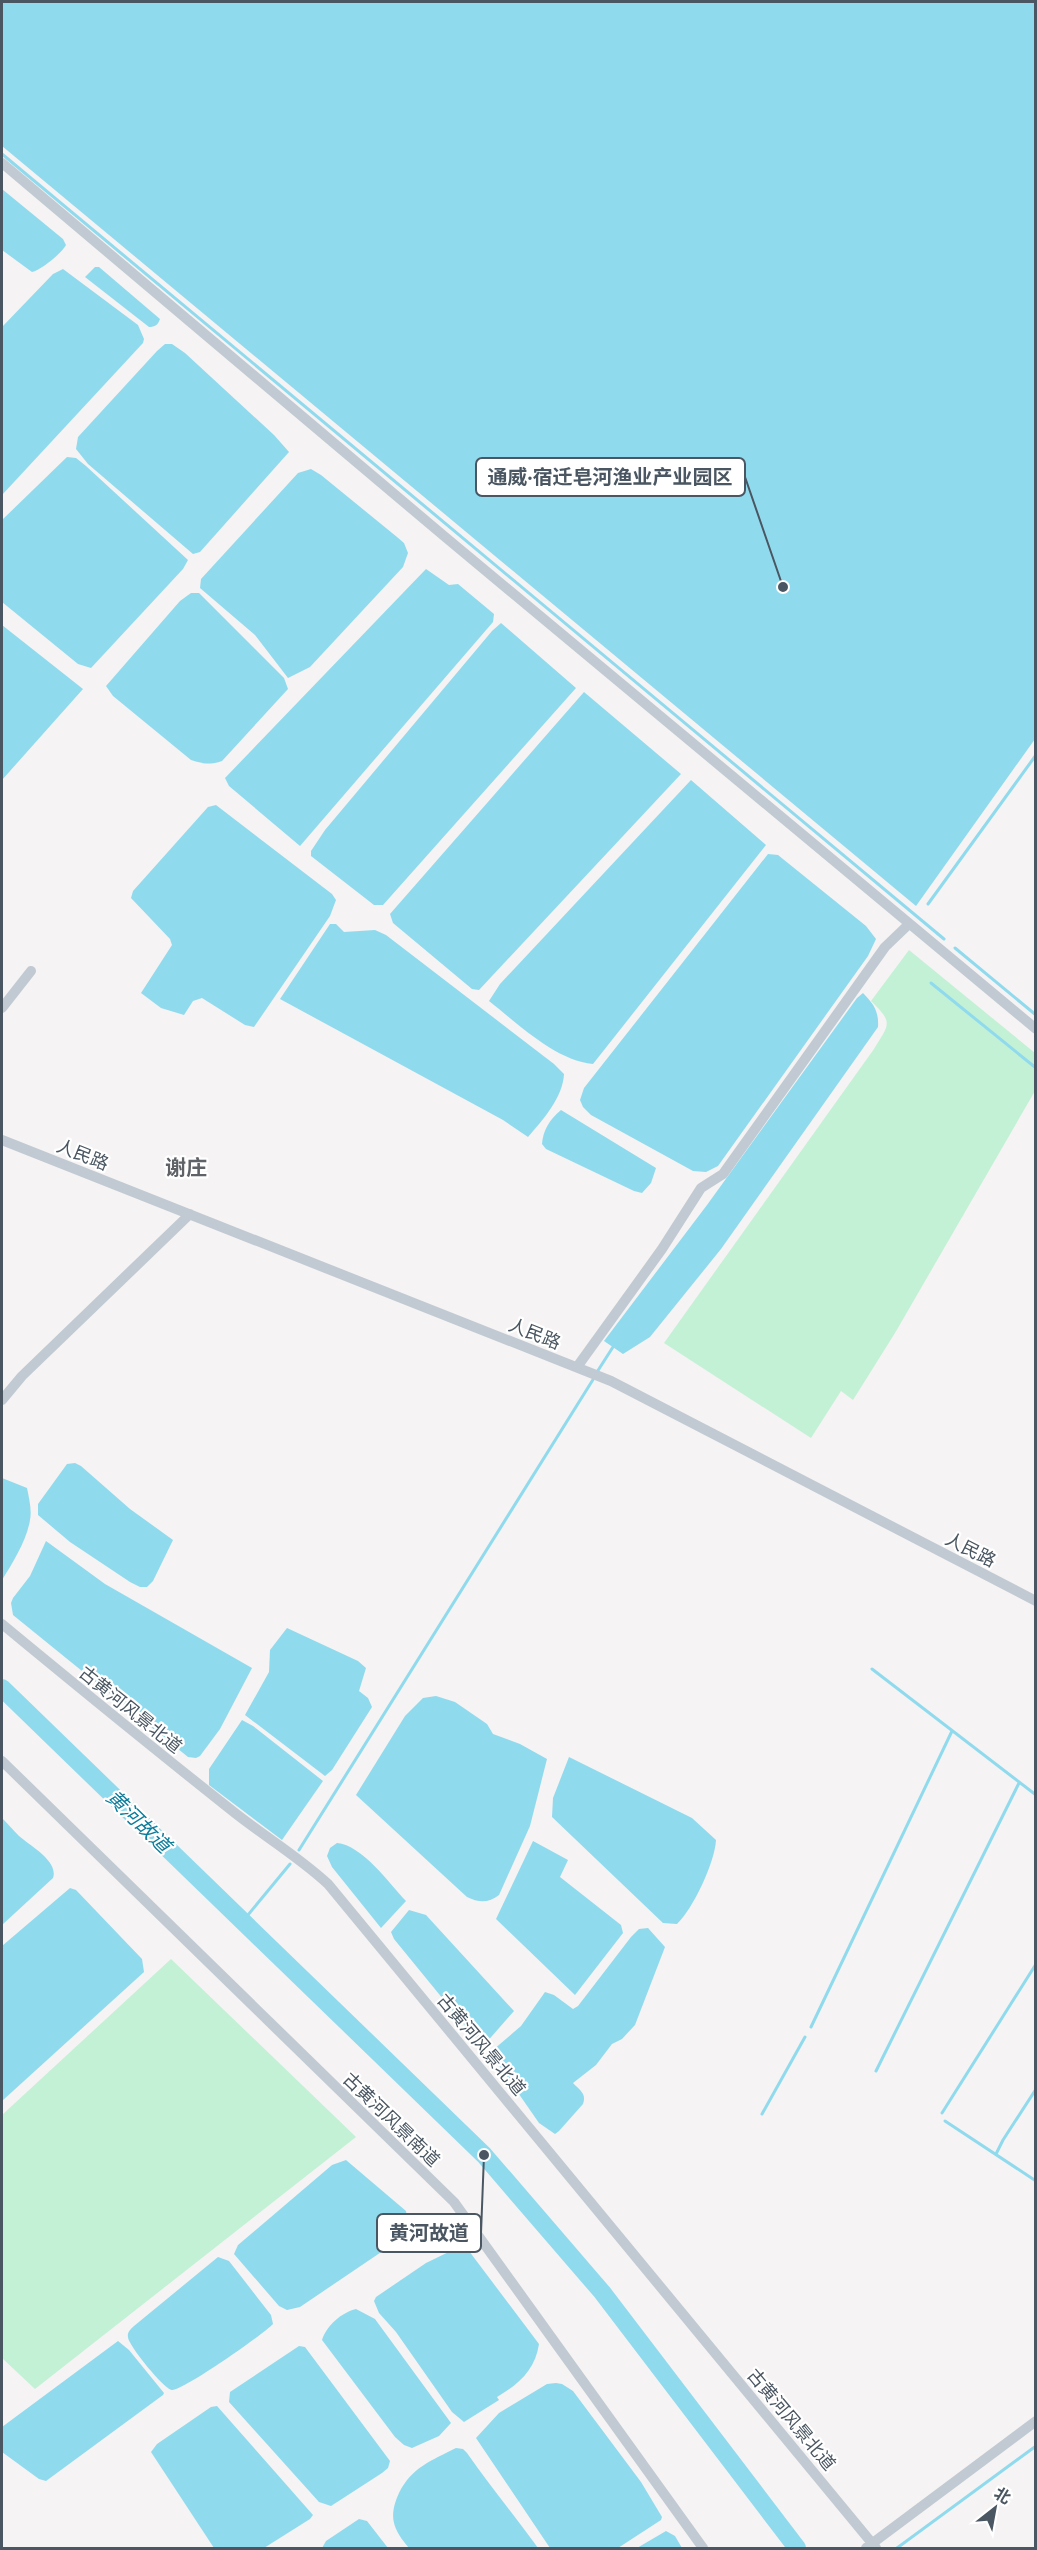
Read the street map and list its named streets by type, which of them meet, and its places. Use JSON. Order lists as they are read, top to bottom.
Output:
{
  "streets": {
    "street": ["人民路", "古黄河风景北道", "古黄河风景南道"]
  },
  "districts": ["谢庄"],
  "water": ["黄河故道"],
  "places": ["通威·宿迁皂河渔业产业园区", "黄河故道"],
  "north": "top right"
}
